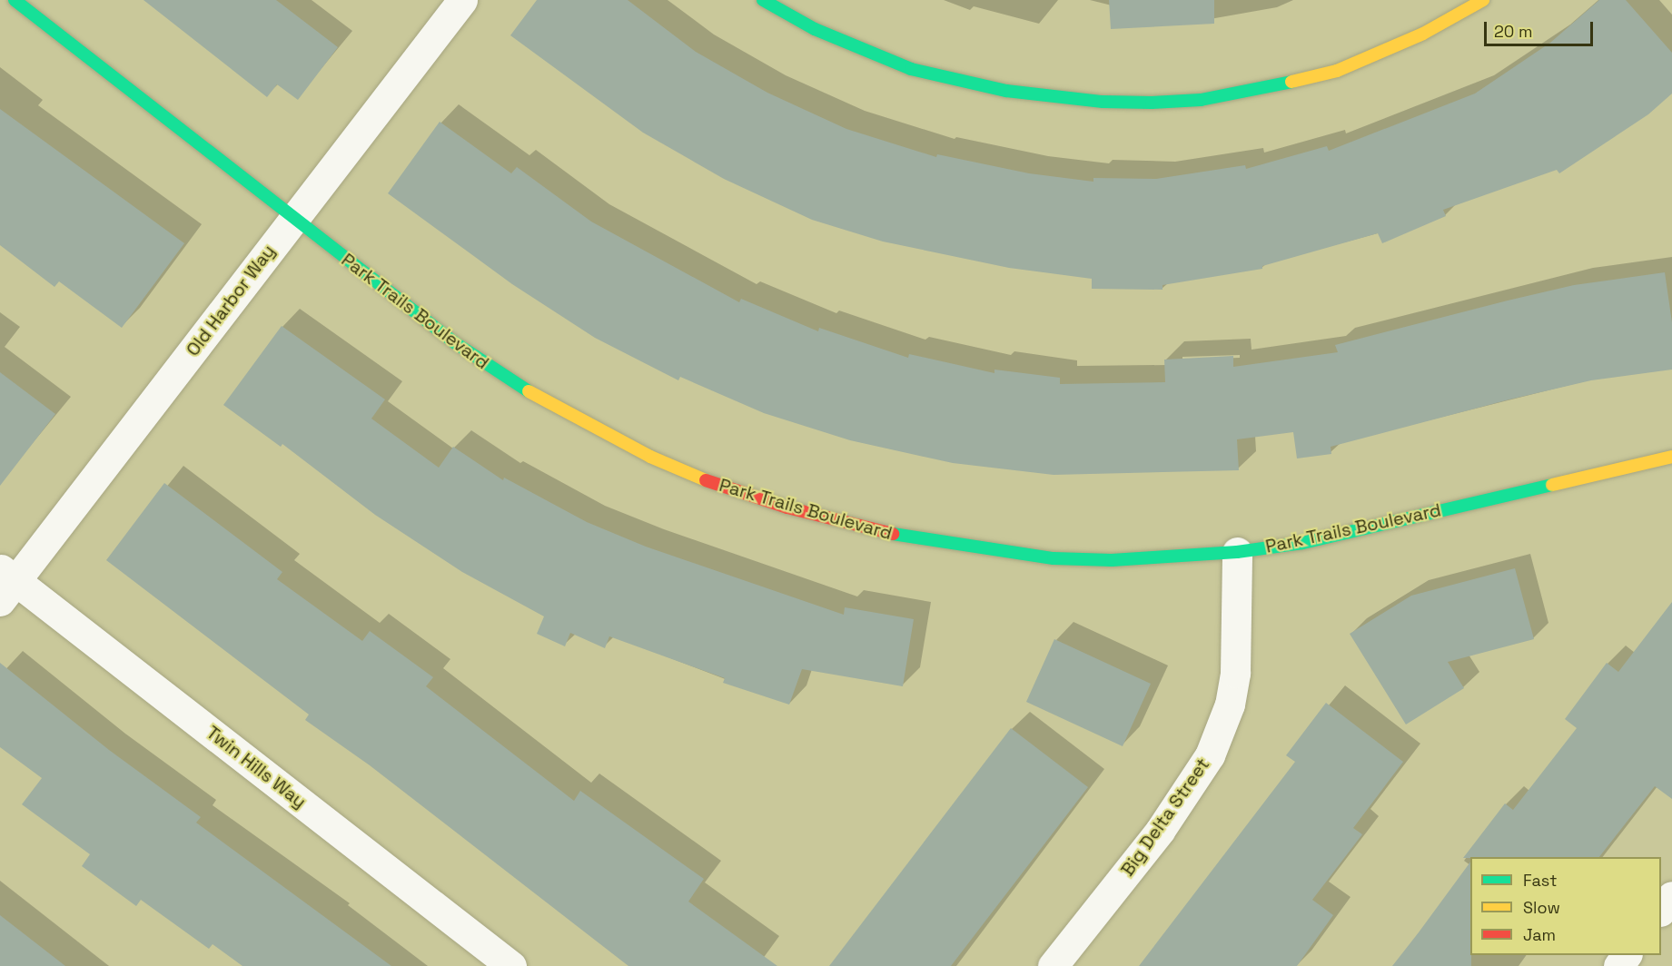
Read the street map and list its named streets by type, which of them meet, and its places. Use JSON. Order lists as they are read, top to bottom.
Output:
{
  "streets": {
    "street": [
      "Old Harbor Way",
      "Park Trails Boulevard",
      "Twin Hills Way",
      "Big Delta Street"
    ]
  },
  "crossings": [
    ["Old Harbor Way", "Park Trails Boulevard"],
    ["Old Harbor Way", "Twin Hills Way"],
    ["Park Trails Boulevard", "Big Delta Street"]
  ],
  "legend": ["Fast", "Slow", "Jam"],
  "scale_bar": "20 m"
}
